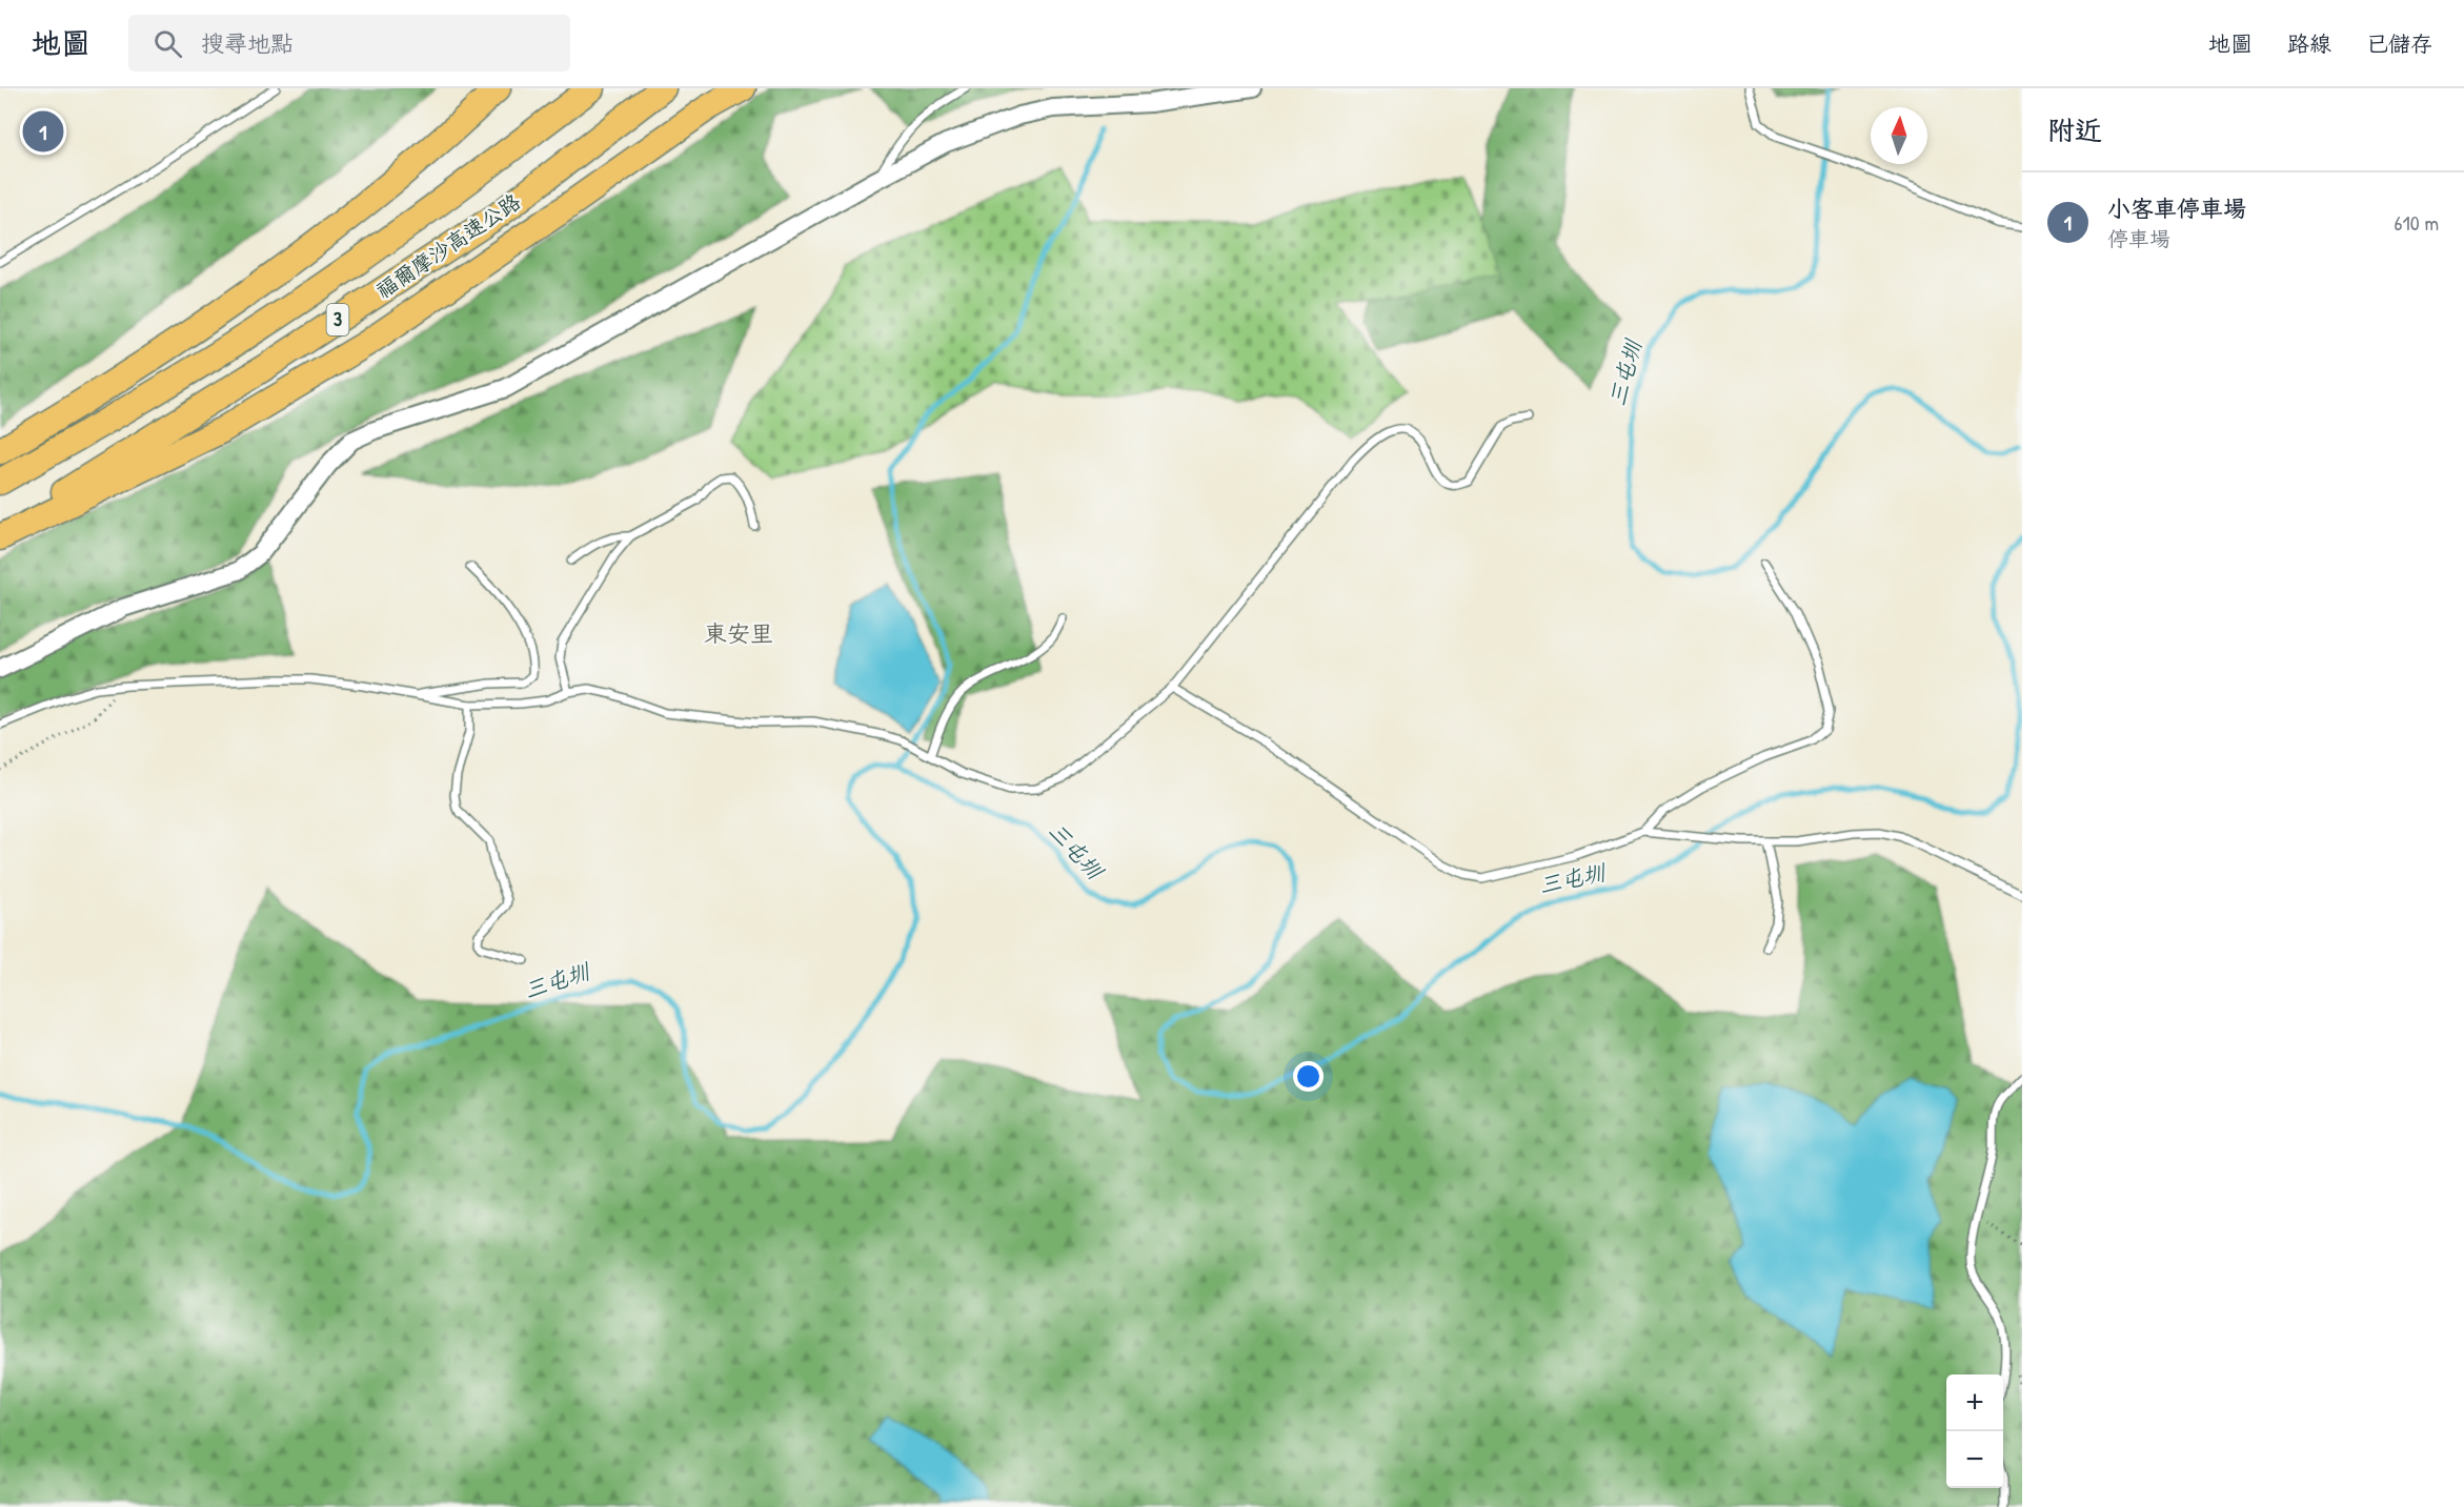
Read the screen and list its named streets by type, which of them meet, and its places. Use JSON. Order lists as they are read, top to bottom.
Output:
{
  "streets": {
    "highway": ["福爾摩沙高速公路", "3"]
  },
  "districts": ["東安里"],
  "water": ["三屯圳"],
  "north": "top",
  "page": {
    "header": "地圖",
    "search": "搜尋地點",
    "nav": ["地圖", "路線", "已儲存"],
    "heading": "附近",
    "pins": "1",
    "list": [
      {
        "mark": "1",
        "name": "小客車停車場",
        "note": "停車場",
        "value": "610 m"
      }
    ],
    "map_buttons": ["+", "−"]
  }
}
